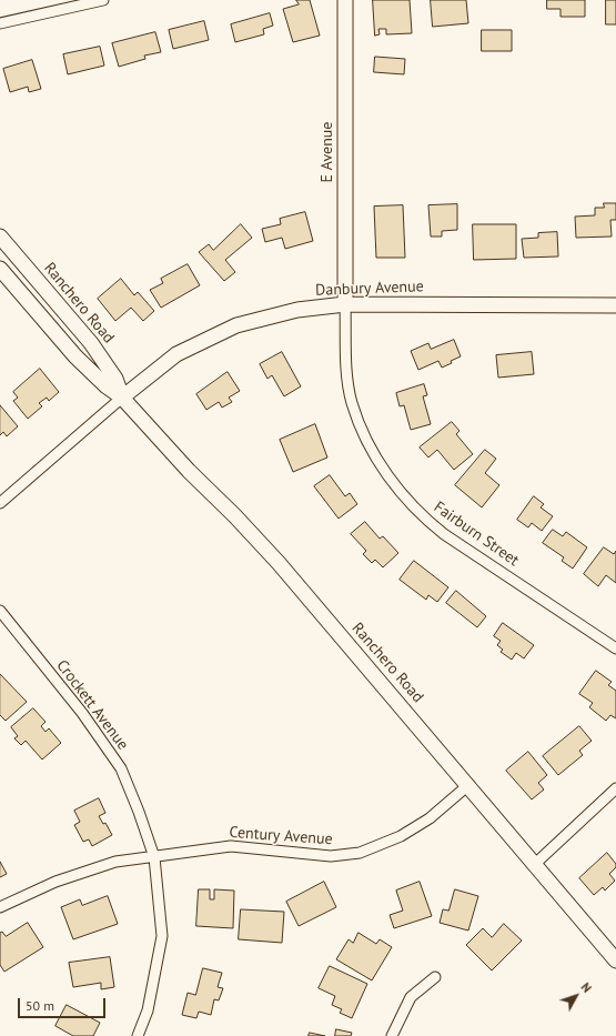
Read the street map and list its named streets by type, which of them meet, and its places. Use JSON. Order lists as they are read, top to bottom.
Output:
{
  "streets": {
    "main road": ["E Avenue", "Danbury Avenue", "Ranchero Road"],
    "street": ["Fairburn Street", "Crockett Avenue", "Century Avenue"]
  },
  "crossings": [
    ["E Avenue", "Danbury Avenue"],
    ["E Avenue", "Fairburn Street"],
    ["Danbury Avenue", "Ranchero Road"],
    ["Danbury Avenue", "Fairburn Street"],
    ["Ranchero Road", "Century Avenue"],
    ["Crockett Avenue", "Century Avenue"]
  ],
  "scale_bar": "50 m",
  "north": "top right"
}
